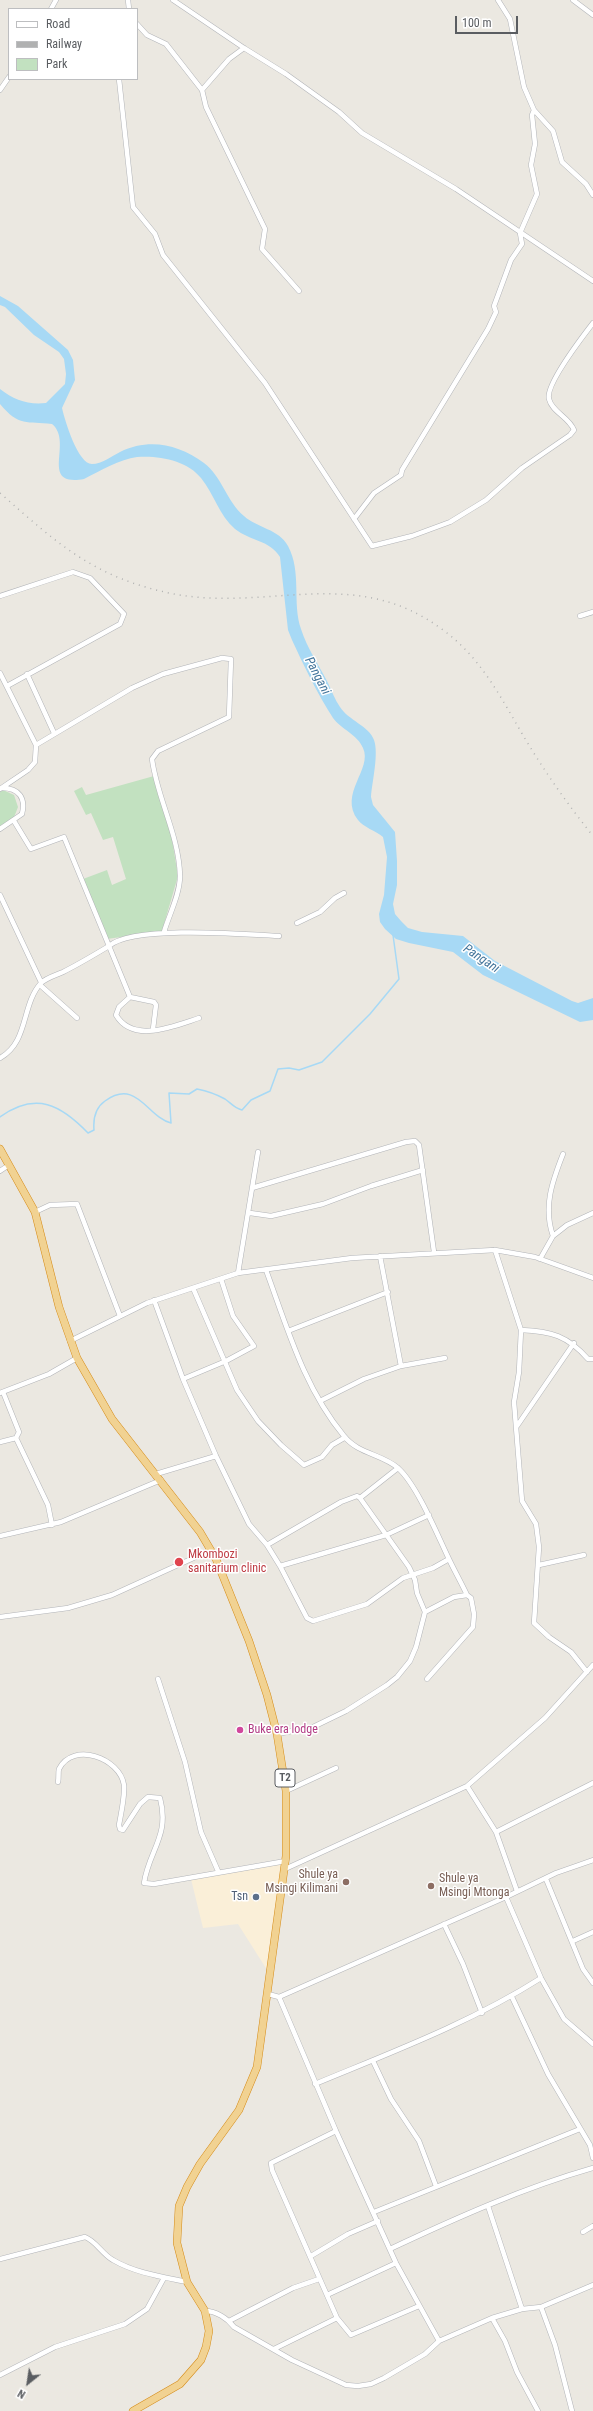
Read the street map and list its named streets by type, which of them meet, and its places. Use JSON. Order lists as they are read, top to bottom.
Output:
{
  "streets": {
    "highway": ["T2"]
  },
  "water": ["Pangani"],
  "places": [
    "Mkombozi sanitarium clinic",
    "Buke era lodge",
    "Shule ya Msingi Kilimani",
    "Shule ya Msingi Mtonga",
    "Tsn"
  ],
  "legend": ["Road", "Railway", "Park"],
  "scale_bar": "100 m",
  "north": "bottom left"
}
